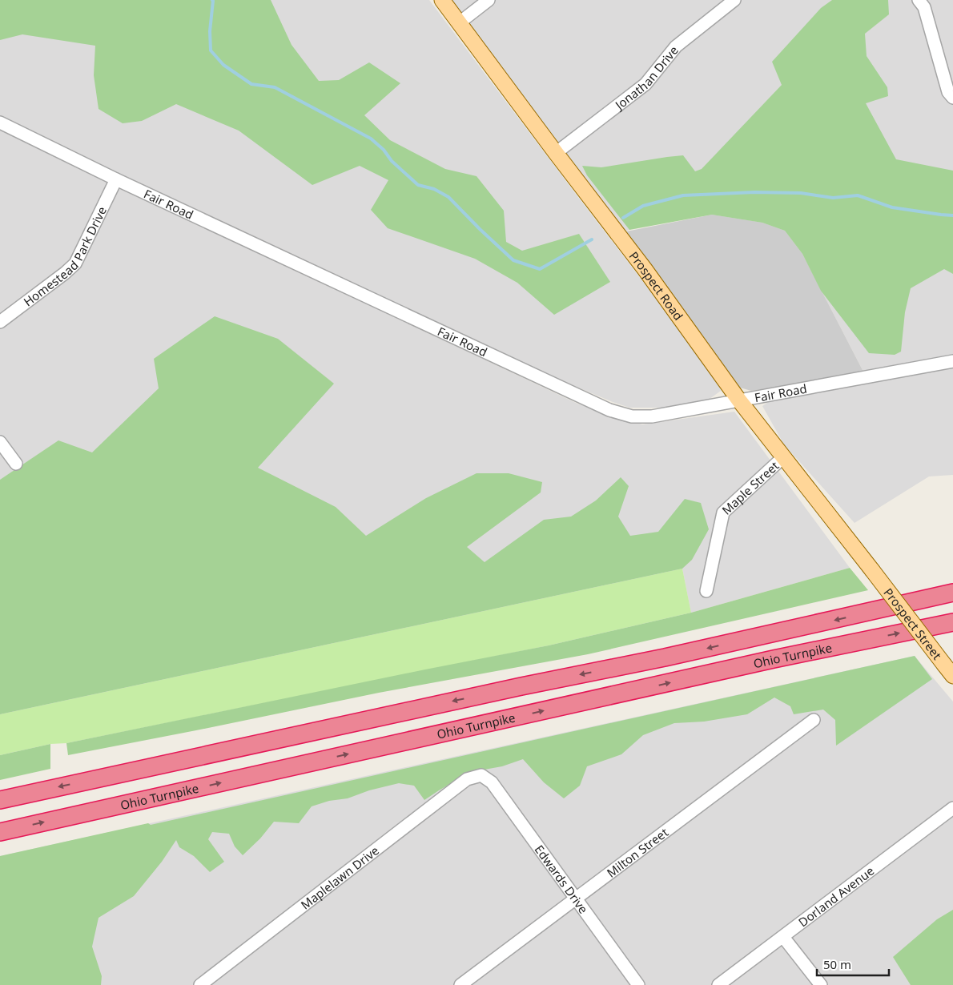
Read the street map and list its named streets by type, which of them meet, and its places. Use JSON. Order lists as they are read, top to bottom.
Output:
{
  "streets": {
    "highway": ["Ohio Turnpike"],
    "main road": ["Prospect Road", "Prospect Street"],
    "street": [
      "Jonathan Drive",
      "Fair Road",
      "Homestead Park Drive",
      "Maple Street",
      "Milton Street",
      "Maplelawn Drive",
      "Edwards Drive",
      "Dorland Avenue"
    ]
  },
  "crossings": [
    ["Jonathan Drive", "Prospect Road"],
    ["Fair Road", "Homestead Park Drive"],
    ["Fair Road", "Prospect Road"],
    ["Prospect Road", "Maple Street"],
    ["Prospect Road", "Prospect Street"],
    ["Milton Street", "Edwards Drive"],
    ["Maplelawn Drive", "Edwards Drive"]
  ],
  "scale_bar": "50 m"
}
